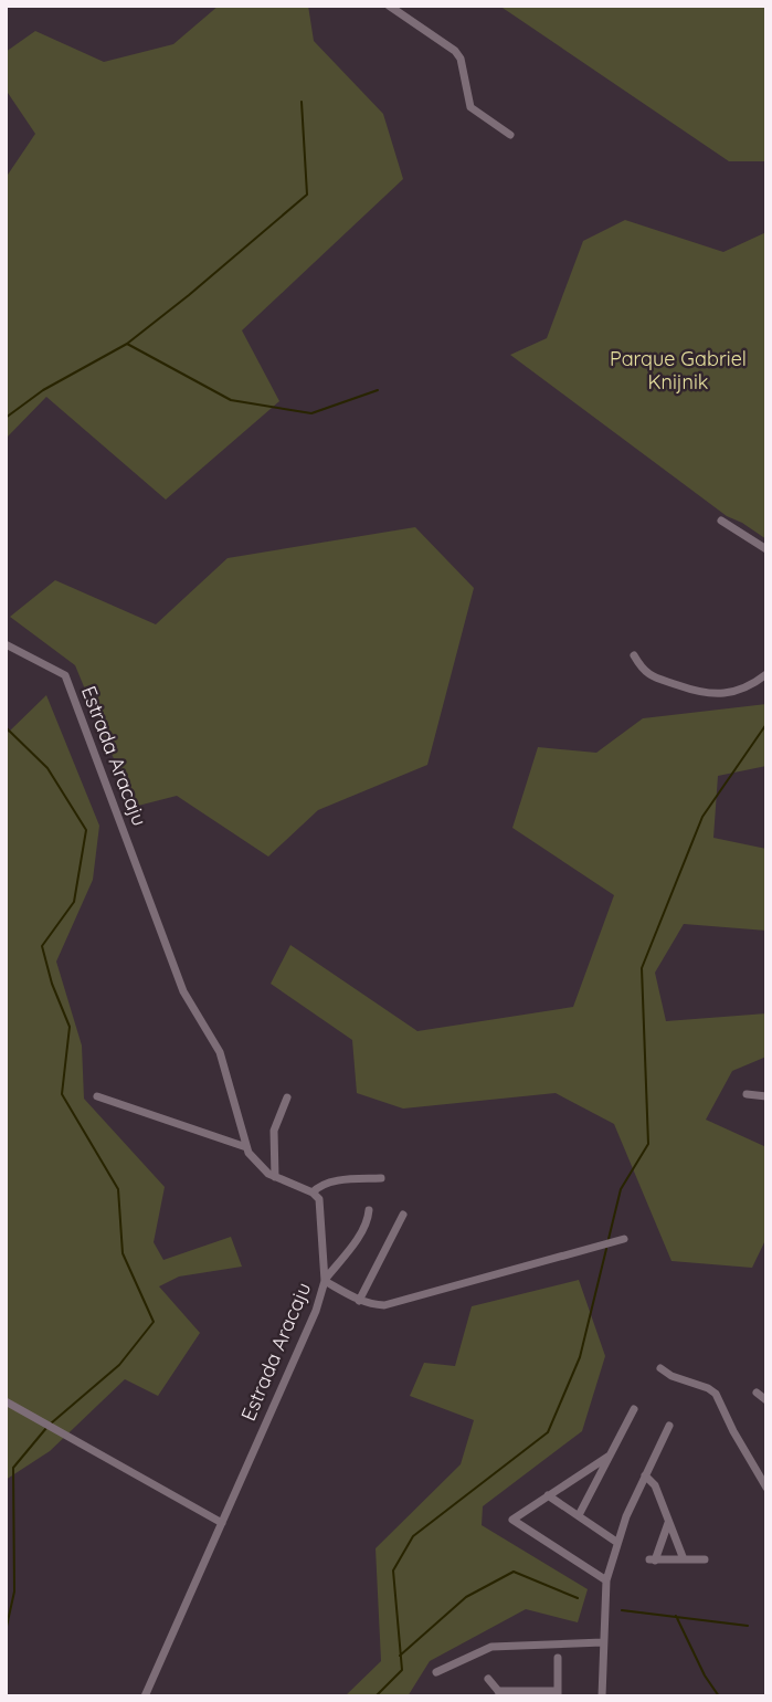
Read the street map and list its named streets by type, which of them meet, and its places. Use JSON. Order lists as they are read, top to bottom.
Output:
{
  "streets": {
    "street": ["Estrada Aracaju"]
  },
  "parks": ["Parque Gabriel Knijnik"]
}
